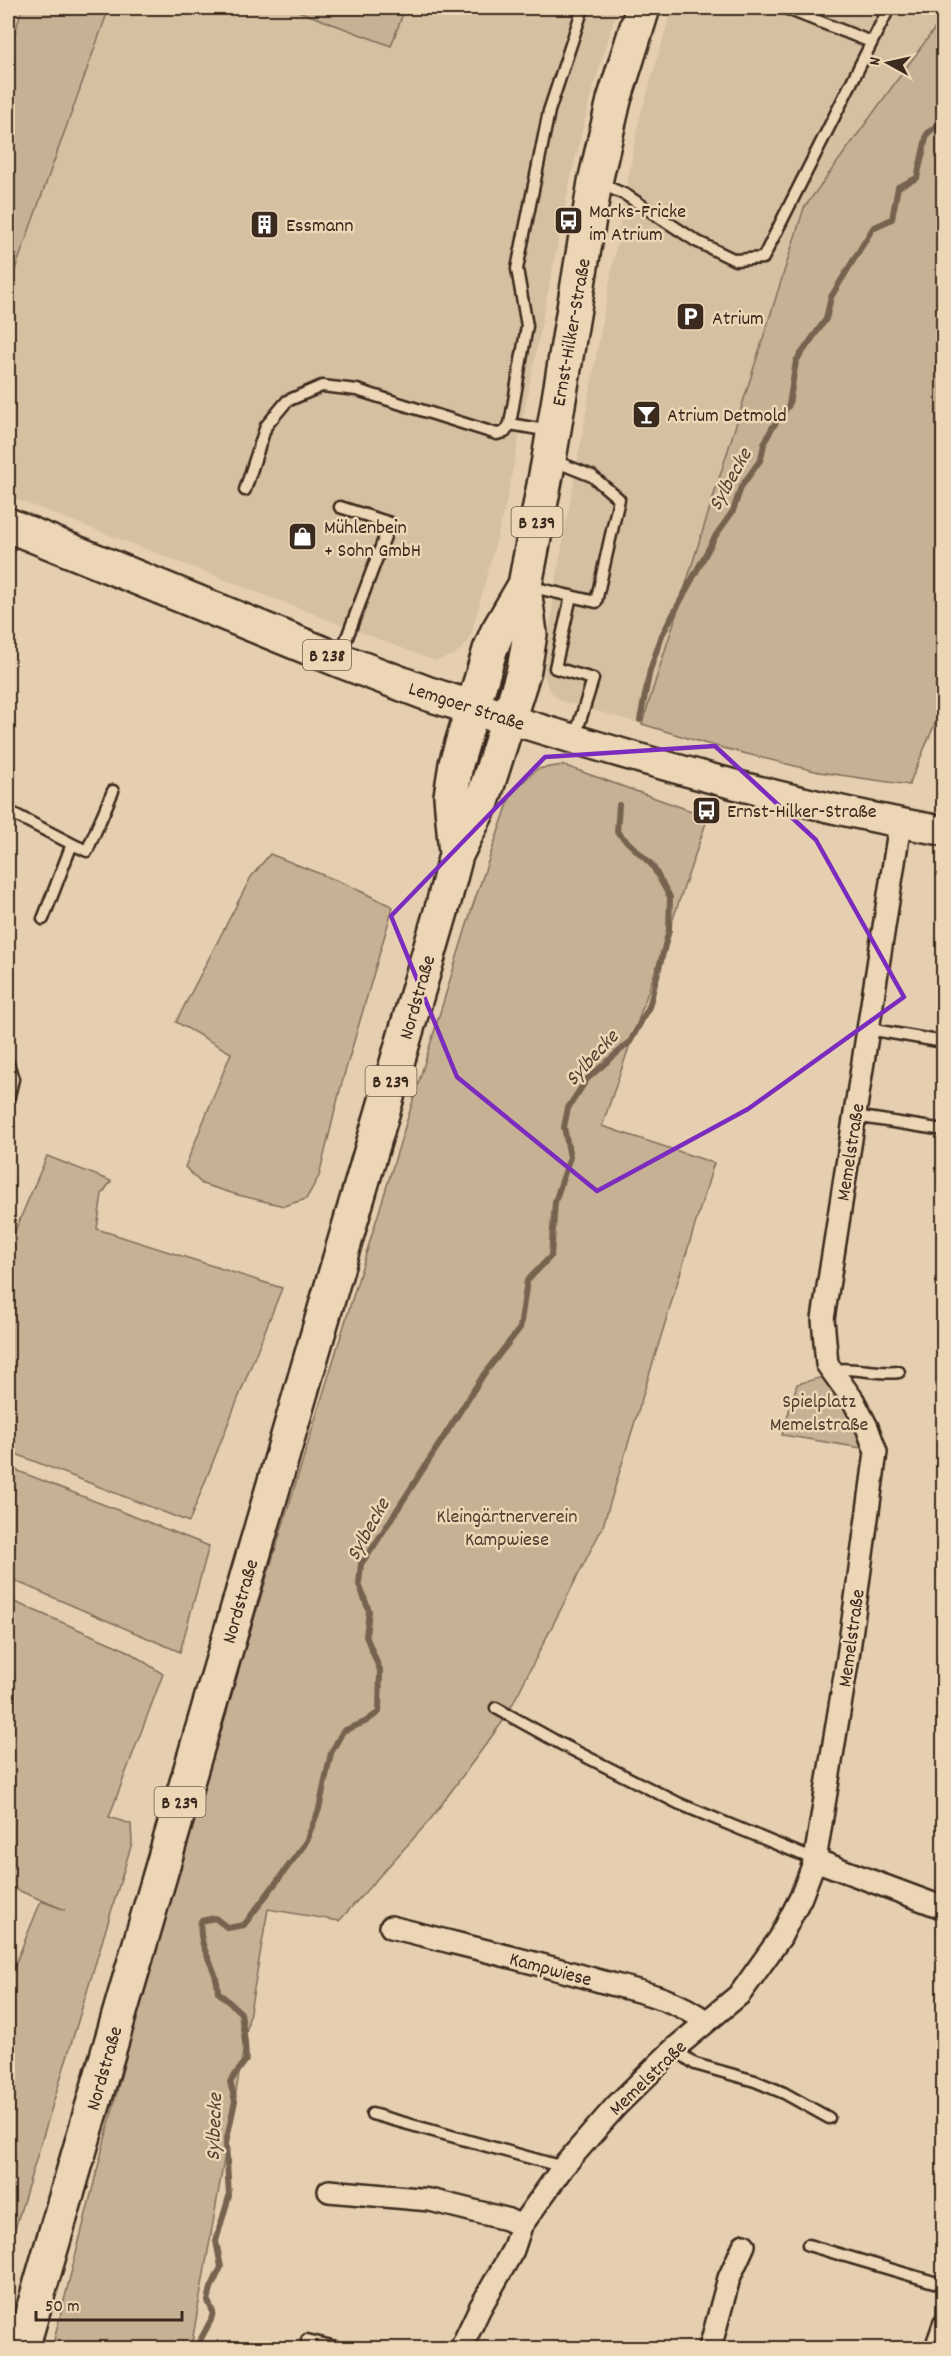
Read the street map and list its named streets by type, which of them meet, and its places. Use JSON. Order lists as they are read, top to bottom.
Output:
{
  "streets": {
    "main road": [
      "Ernst-Hilker-Straße",
      "B 239",
      "B 238",
      "Lemgoer Straße",
      "Nordstraße"
    ],
    "street": ["Memelstraße", "Kampwiese"]
  },
  "crossings": [
    ["Ernst-Hilker-Straße", "Lemgoer Straße"],
    ["Ernst-Hilker-Straße", "Nordstraße"],
    ["Lemgoer Straße", "Nordstraße"],
    ["Lemgoer Straße", "Memelstraße"],
    ["Memelstraße", "Kampwiese"]
  ],
  "water": ["Sylbecke"],
  "parks": ["Spielplatz Memelstraße", "Kleingärtnerverein Kampwiese"],
  "places": {
    "bus stop": ["Marks-Fricke im Atrium", "Ernst-Hilker-Straße"],
    "building": ["Essmann"],
    "parking": ["Atrium"],
    "bar": ["Atrium Detmold"],
    "shop": ["Mühlenbein + Sohn GmbH"]
  },
  "scale_bar": "50 m",
  "north": "left"
}
